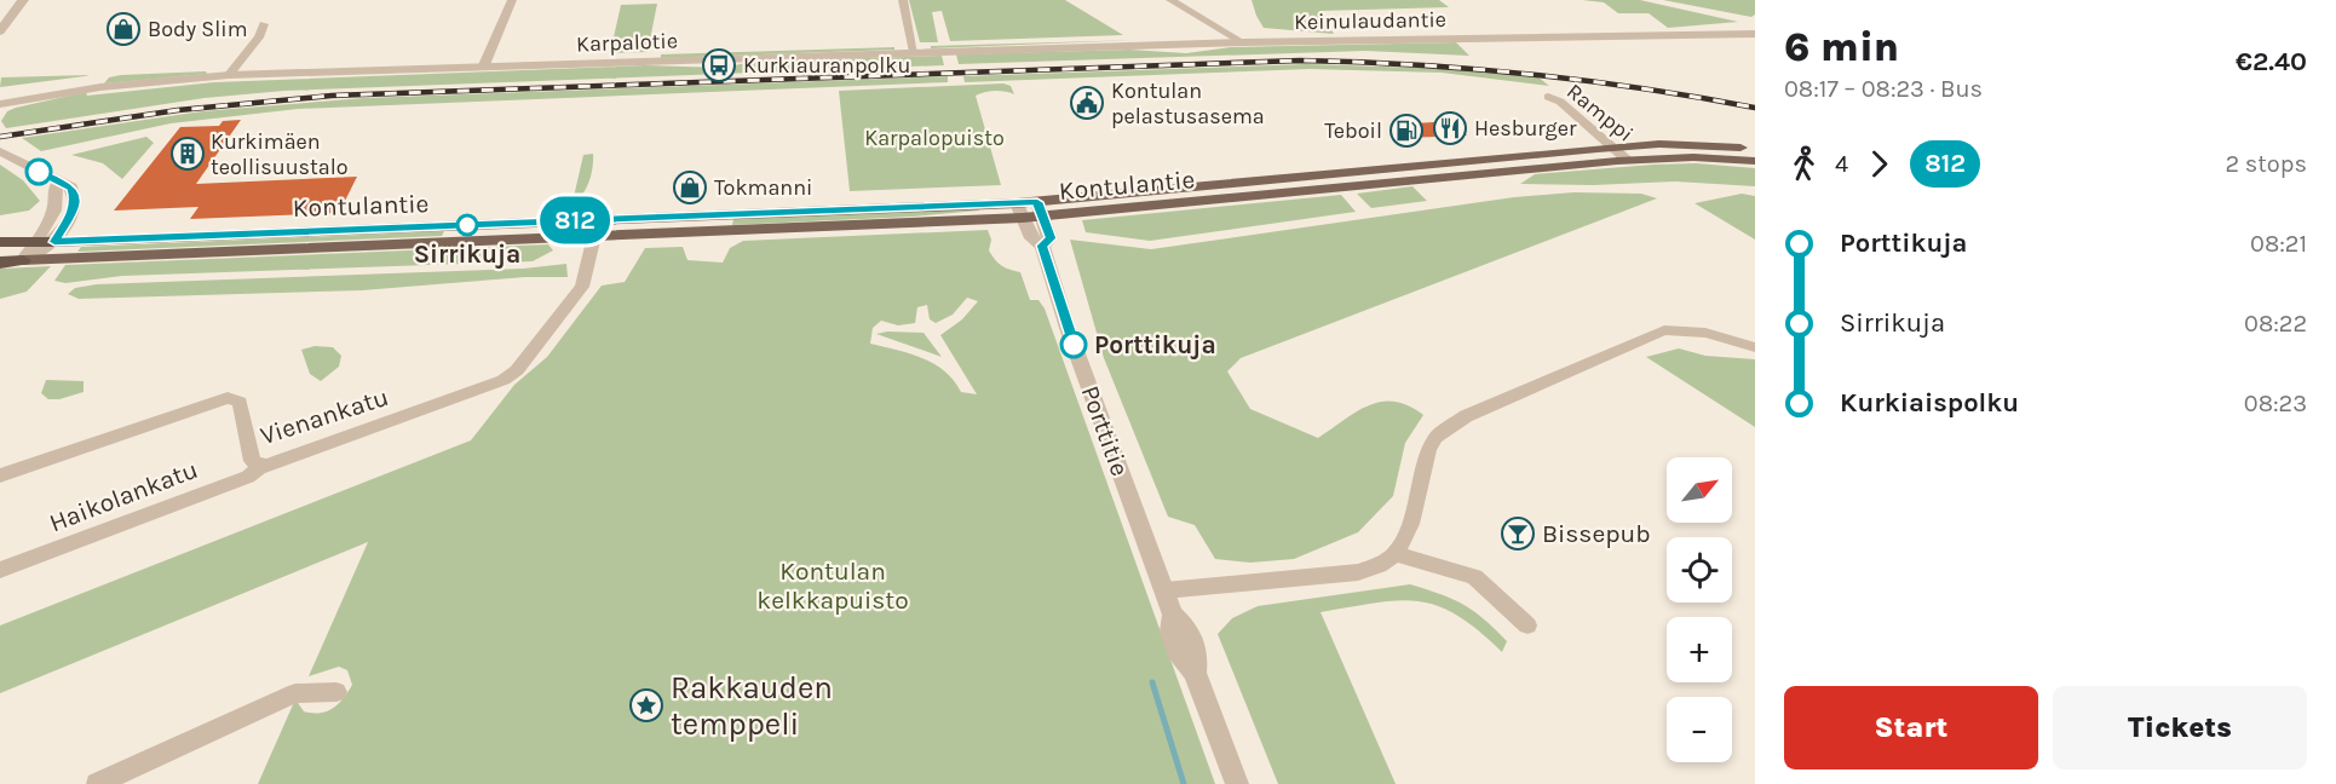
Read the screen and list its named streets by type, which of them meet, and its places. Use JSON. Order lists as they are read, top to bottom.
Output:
{
  "streets": {
    "main road": ["Kontulantie"],
    "street": [
      "Keinulaudantie",
      "Karpalotie",
      "Ramppi",
      "Vienankatu",
      "Porttitie",
      "Haikolankatu"
    ]
  },
  "crossings": [
    ["Keinulaudantie", "Karpalotie"],
    ["Ramppi", "Kontulantie"],
    ["Kontulantie", "Vienankatu"],
    ["Kontulantie", "Porttitie"],
    ["Vienankatu", "Haikolankatu"]
  ],
  "parks": ["Karpalopuisto", "Kontulan kelkkapuisto"],
  "places": {
    "shop": ["Body Slim", "Tokmanni"],
    "bus stop": ["Kurkiauranpolku"],
    "public building": ["Kontulan pelastusasema"],
    "restaurant": ["Hesburger"],
    "fuel station": ["Teboil"],
    "building": ["Kurkimäen teollisuustalo"],
    "other": ["Sirrikuja", "Porttikuja"],
    "bar": ["Bissepub"],
    "place": ["Rakkauden temppeli"]
  },
  "lines": ["bus line 812"],
  "north": "top right",
  "page": {
    "on_map": "812",
    "heading": ["6 min", "08:17 – 08:23 · Bus", "€2.40"],
    "legs": ["4", "812", "2 stops"],
    "list": [
      {
        "name": "Porttikuja",
        "value": "08:21"
      },
      {
        "name": "Sirrikuja",
        "value": "08:22"
      },
      {
        "name": "Kurkiaispolku",
        "value": "08:23"
      }
    ],
    "map_buttons": ["+", "−"],
    "buttons": ["Start", "Tickets"]
  }
}
